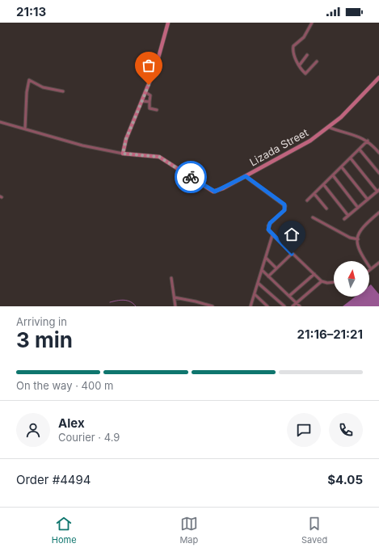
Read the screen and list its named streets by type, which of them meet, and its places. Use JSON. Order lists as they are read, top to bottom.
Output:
{
  "streets": {
    "street": ["Lizada Street"]
  },
  "north": "top",
  "page": {
    "status": "21:13",
    "heading": ["3 min", "Arriving in", "21:16–21:21"],
    "panel": [
      "Alex",
      "Courier · 4.9",
      "Order #4494",
      "$4.05"
    ],
    "bar": "On the way · 400 m",
    "tabs": ["Home", "Map", "Saved"]
  }
}
